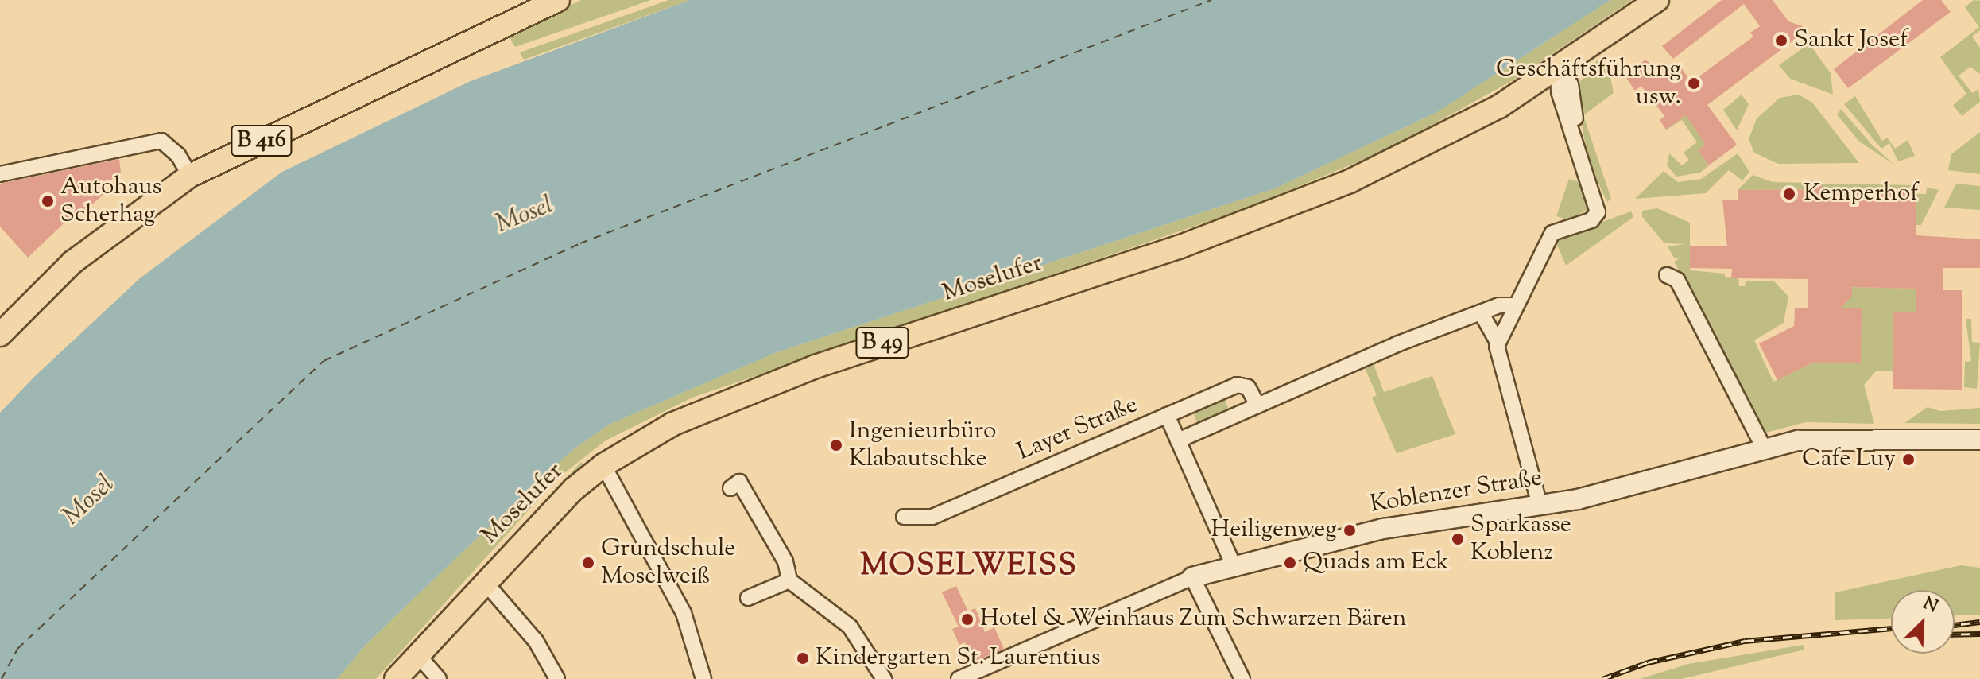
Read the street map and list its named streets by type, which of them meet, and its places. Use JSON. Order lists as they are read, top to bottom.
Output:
{
  "streets": {
    "main road": ["B 416", "Moselufer", "B 49"],
    "street": ["Layer Straße", "Koblenzer Straße"]
  },
  "districts": ["MOSELWEISS"],
  "water": ["Mosel"],
  "places": [
    "Sankt Josef",
    "Geschäftsführung usw.",
    "Kemperhof",
    "Autohaus Scherhag",
    "Ingenieurbüro Klabautschke",
    "Cafe Luy",
    "Heiligenweg",
    "Sparkasse Koblenz",
    "Grundschule Moselweiß",
    "Quads am Eck",
    "Hotel & Weinhaus Zum Schwarzen Bären",
    "Kindergarten St. Laurentius"
  ],
  "north": "top right"
}
